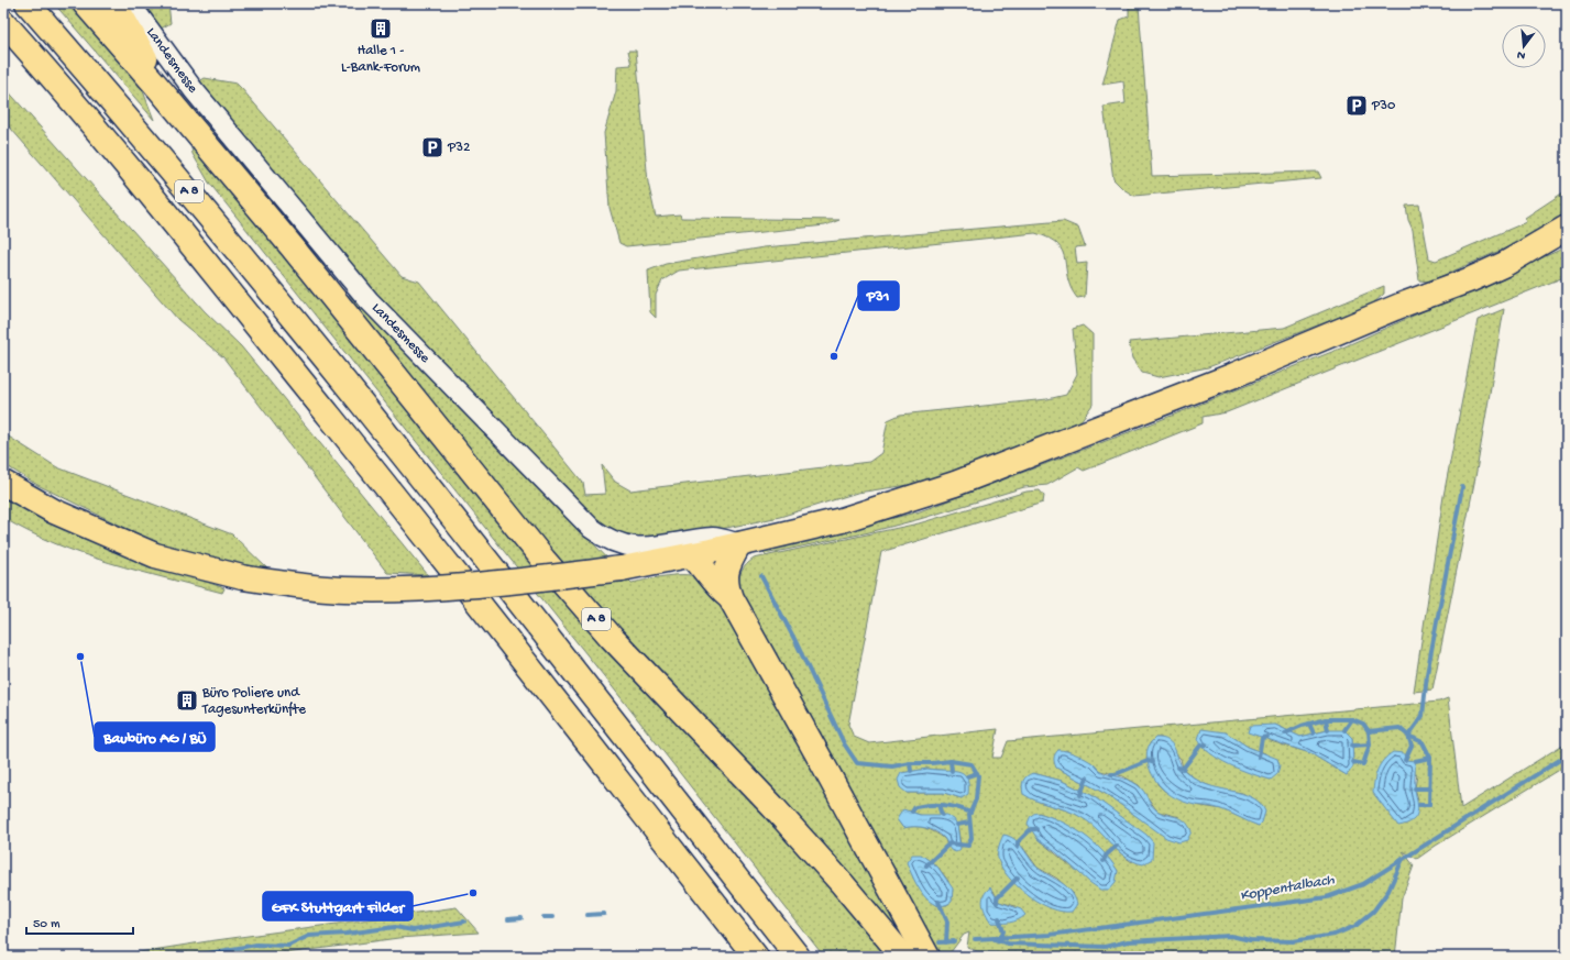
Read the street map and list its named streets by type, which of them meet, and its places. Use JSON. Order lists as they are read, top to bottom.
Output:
{
  "streets": {
    "main road": ["A 8"],
    "street": ["Landesmesse"]
  },
  "water": ["Koppentalbach"],
  "places": {
    "building": ["Halle 1 - L-Bank-Forum", "Büro Poliere und Tagesunterkünfte"],
    "parking": ["P30", "P32"],
    "other": ["P31", "Baubüro AG / BÜ", "GFK Stuttgart Filder"]
  },
  "scale_bar": "50 m",
  "north": "bottom"
}
